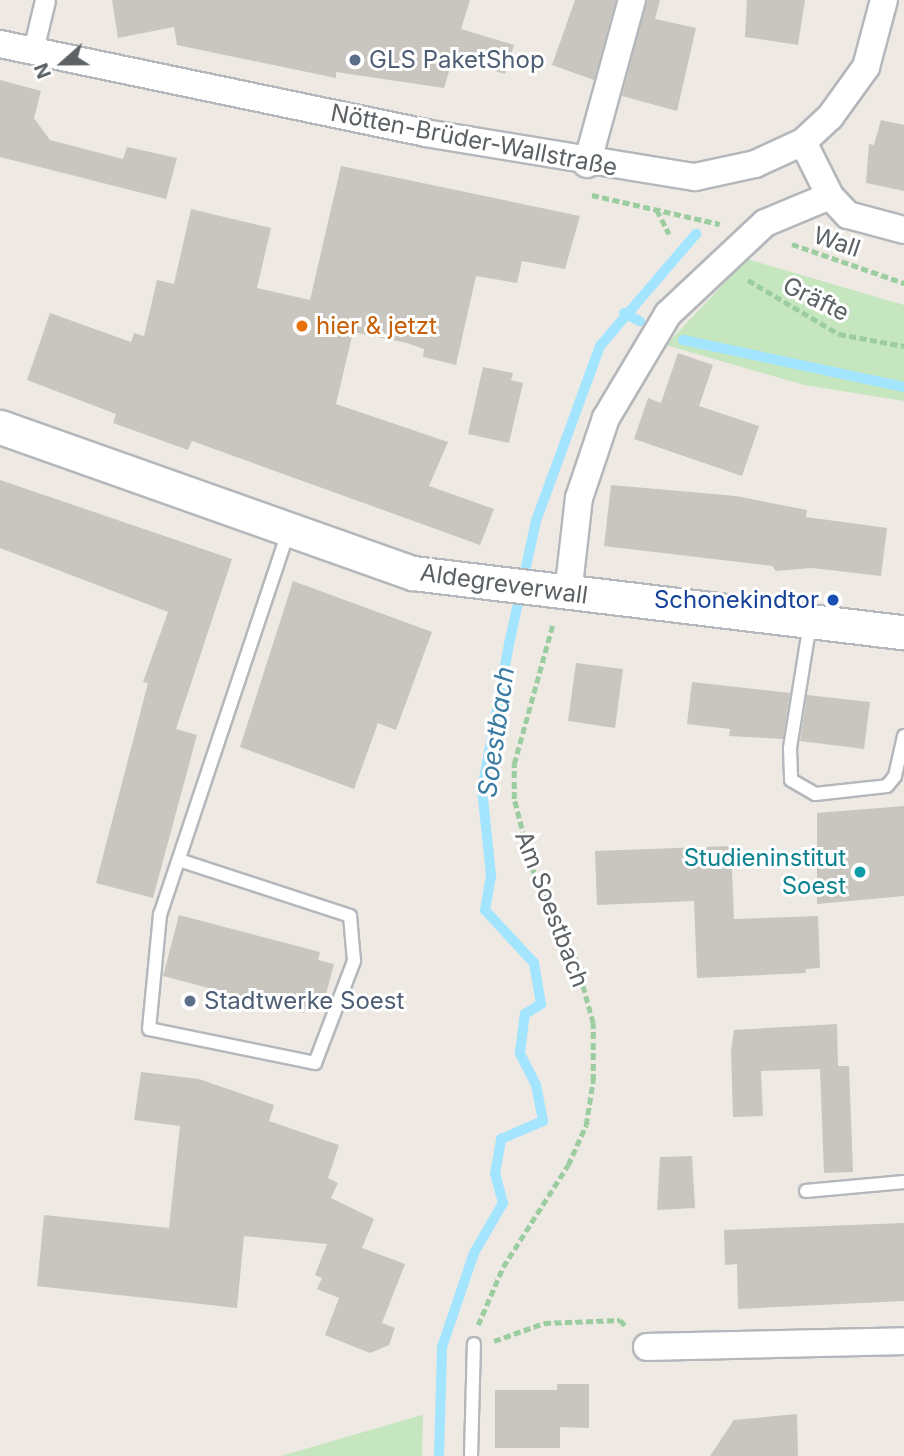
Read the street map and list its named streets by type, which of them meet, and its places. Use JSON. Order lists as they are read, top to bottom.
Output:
{
  "streets": {
    "street": ["Nötten-Brüder-Wallstraße", "Aldegreverwall"],
    "path": ["Wall", "Gräfte", "Am Soestbach"]
  },
  "crossings": [
    ["Aldegreverwall", "Am Soestbach"]
  ],
  "water": ["Soestbach"],
  "places": [
    "GLS PaketShop",
    "hier & jetzt",
    "Schonekindtor",
    "Studieninstitut Soest",
    "Stadtwerke Soest"
  ],
  "north": "left"
}
